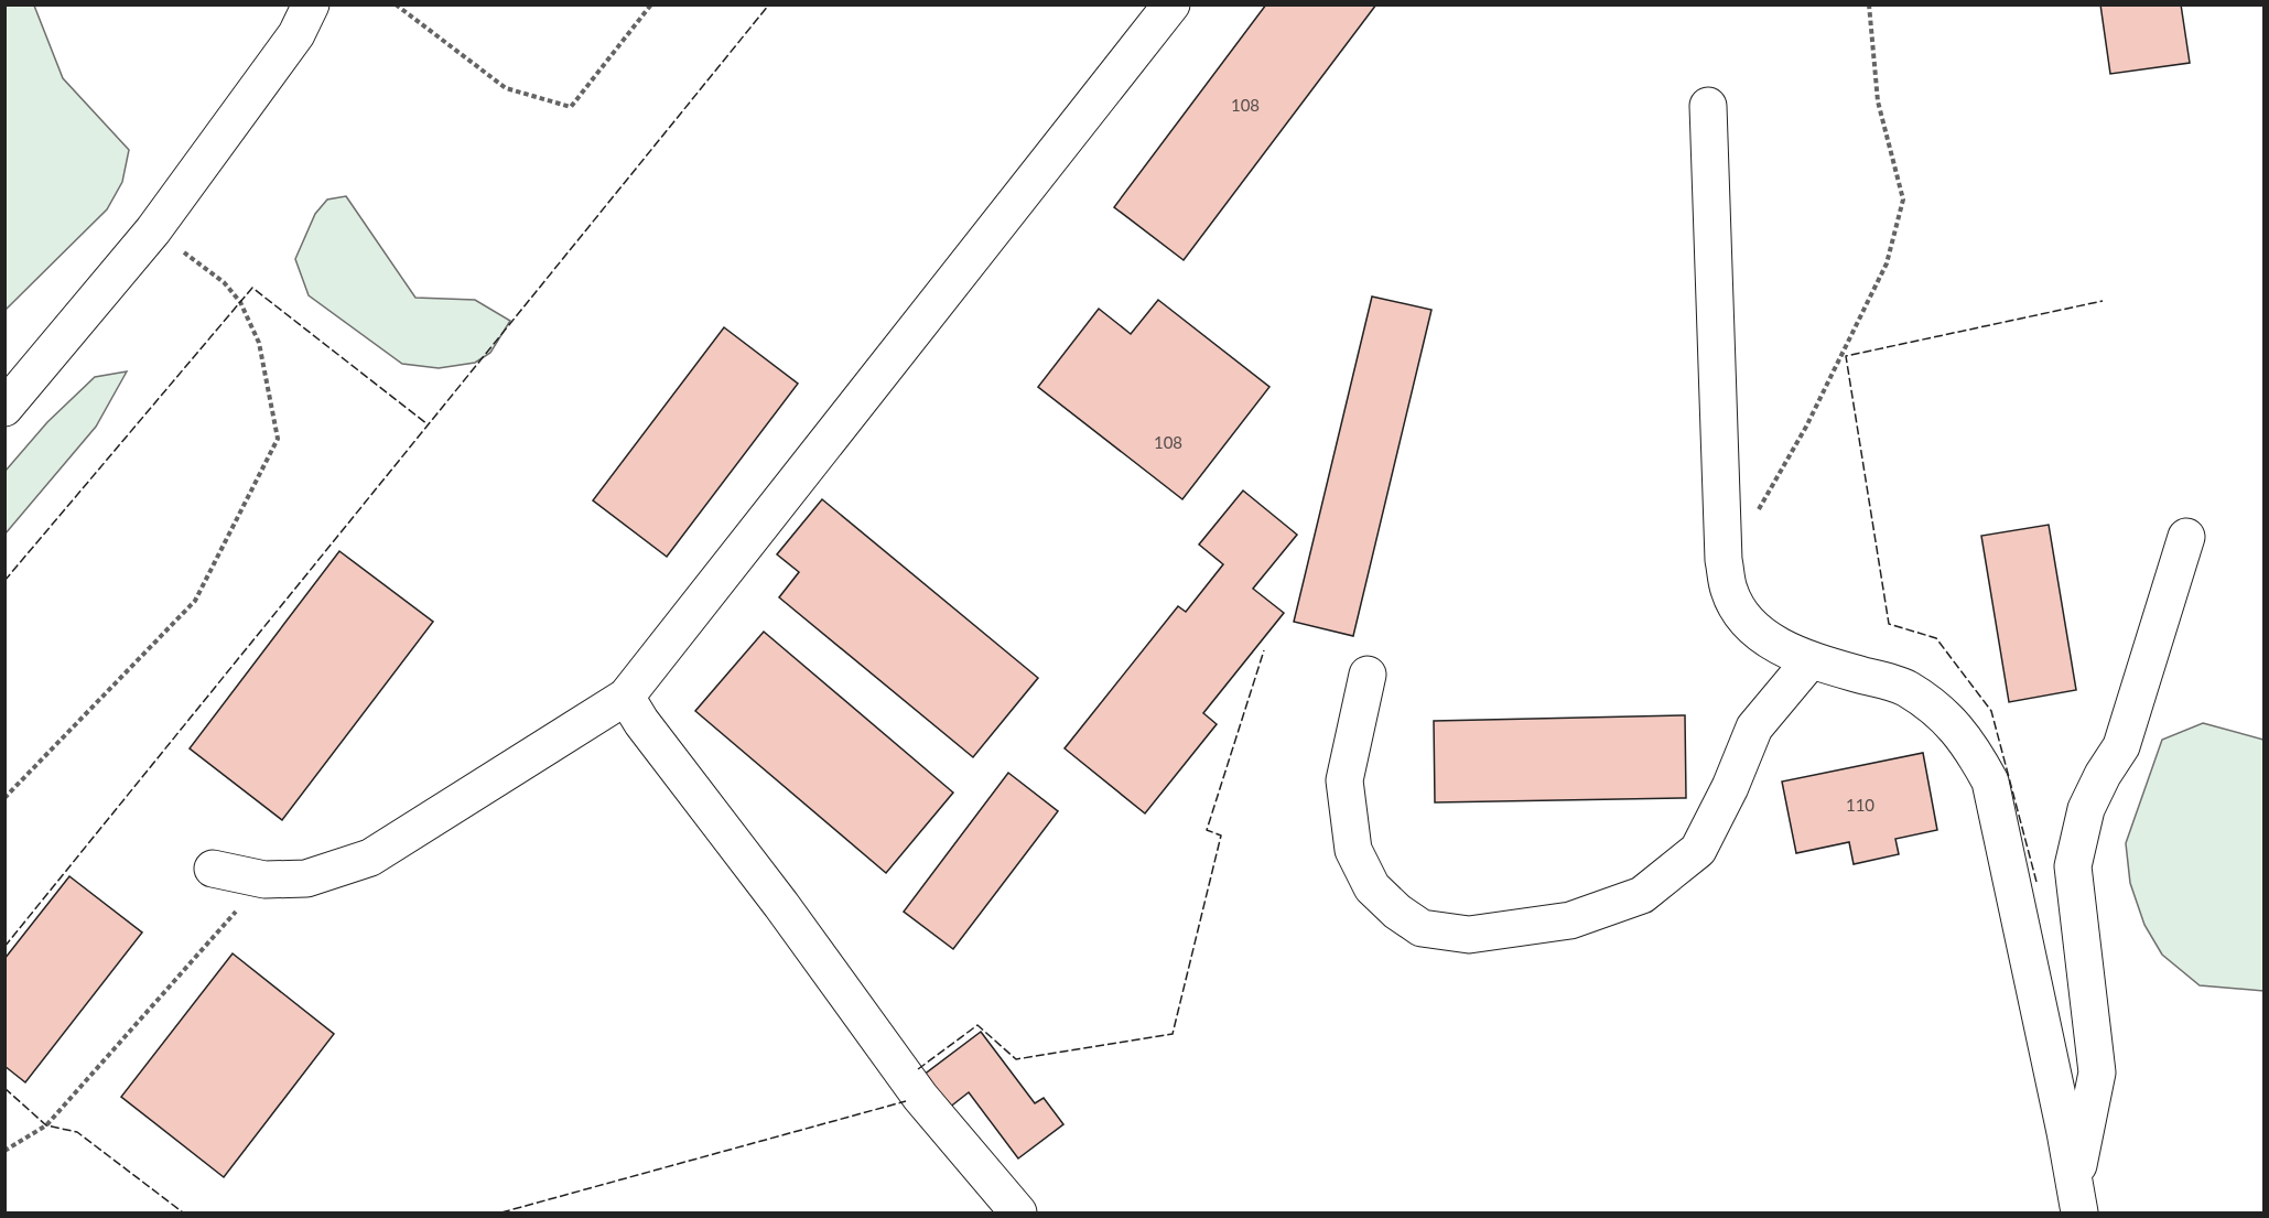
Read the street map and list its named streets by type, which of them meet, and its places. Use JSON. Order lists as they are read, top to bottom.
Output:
{
  "house_numbers": ["108", "108", "110"]
}
